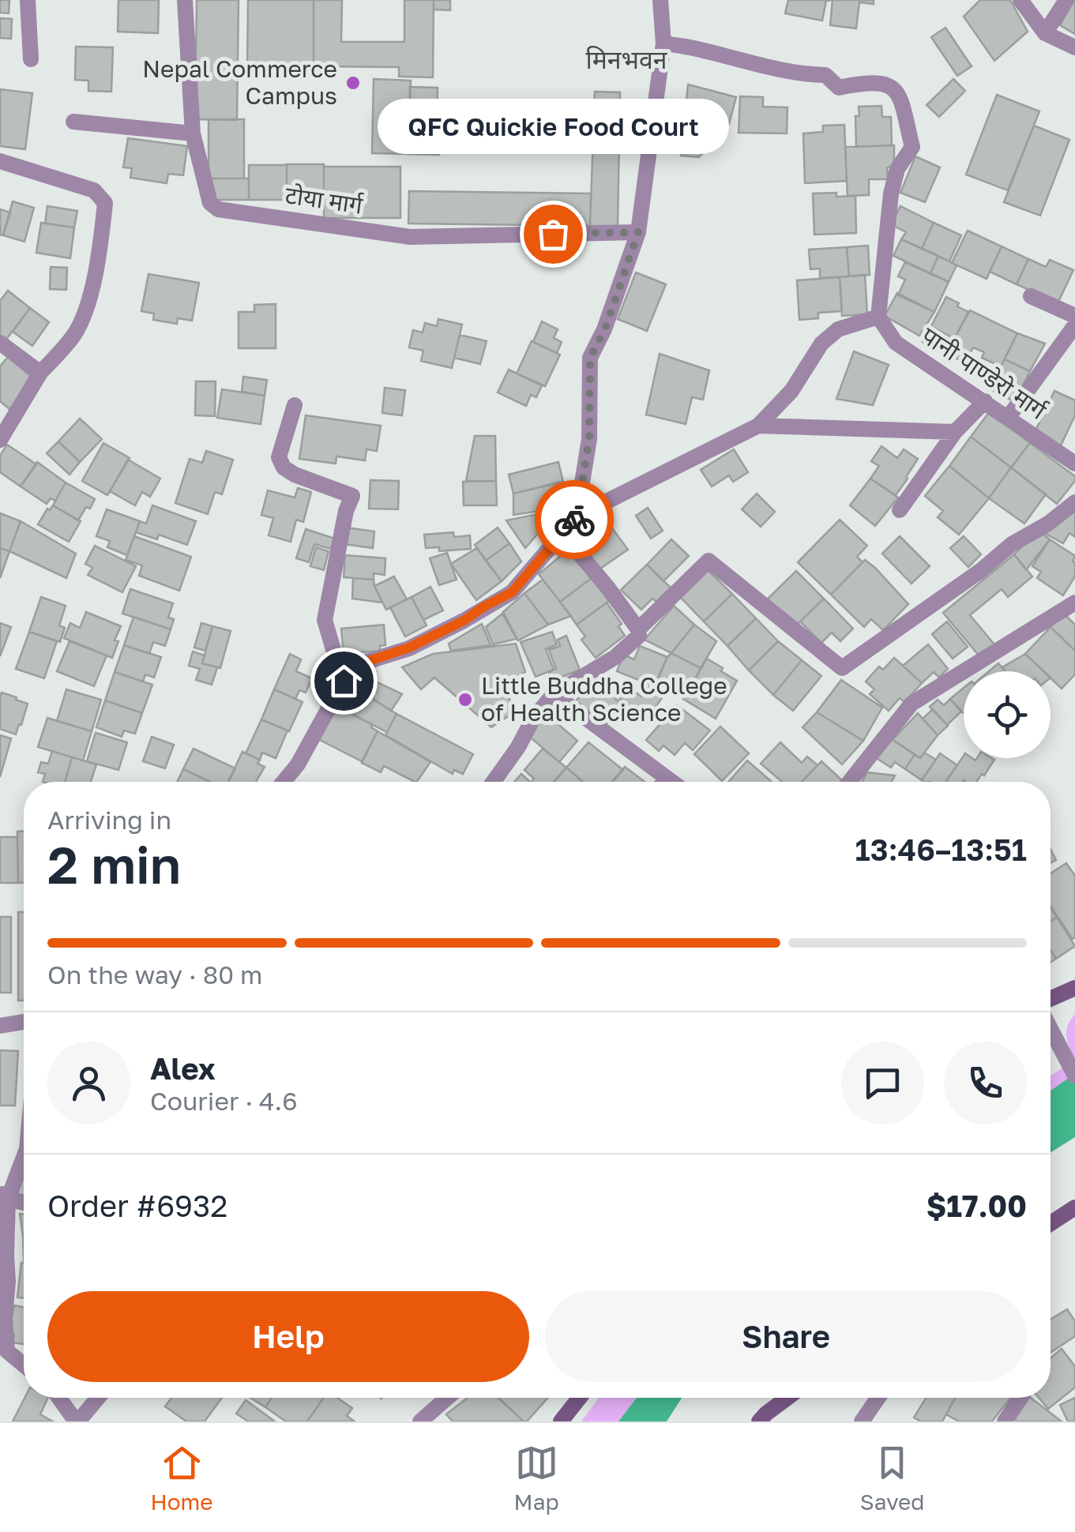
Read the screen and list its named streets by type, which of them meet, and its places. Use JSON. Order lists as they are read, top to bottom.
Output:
{
  "streets": {
    "street": ["टोया मार्ग", "पानी पाण्डेरो मार्ग"]
  },
  "districts": ["मिनभवन"],
  "places": ["Nepal Commerce Campus", "QFC Quickie Food Court", "Little Buddha College of Health Science"],
  "page": {
    "bubble": "QFC Quickie Food Court",
    "heading": ["2 min", "Arriving in", "13:46–13:51"],
    "panel": [
      "Alex",
      "Courier · 4.6",
      "Order #6932",
      "$17.00"
    ],
    "bar": "On the way · 80 m",
    "buttons": ["Help", "Share"],
    "tabs": ["Home", "Map", "Saved"]
  }
}
